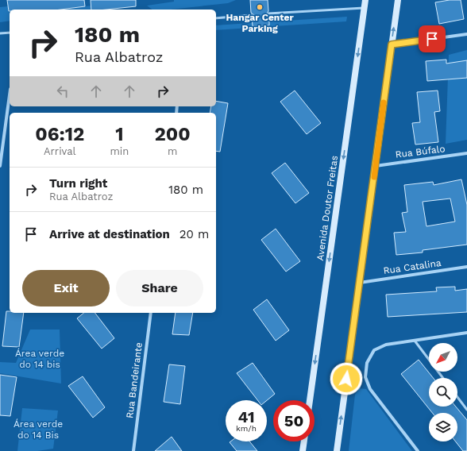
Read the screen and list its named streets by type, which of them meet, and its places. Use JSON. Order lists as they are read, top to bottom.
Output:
{
  "streets": {
    "main road": ["Avenida Doutor Freitas"],
    "street": ["Rua Búfalo", "Rua Catalina", "Rua Bandeirante"]
  },
  "parks": ["Área verde do 14 bis", "Área verde do 14 Bis"],
  "places": ["Hangar Center Parking"],
  "north": "bottom left",
  "page": {
    "turn": ["180 m", "Rua Albatroz"],
    "eta": [
      "06:12",
      "Arrival",
      "1",
      "min",
      "200",
      "m"
    ],
    "list": [
      {
        "name": "Turn right",
        "note": "Rua Albatroz",
        "value": "180 m"
      },
      {
        "name": "Arrive at destination",
        "value": "20 m"
      }
    ],
    "buttons": ["Exit", "Share"],
    "speed": "41 km/h",
    "limit": "50"
  }
}
